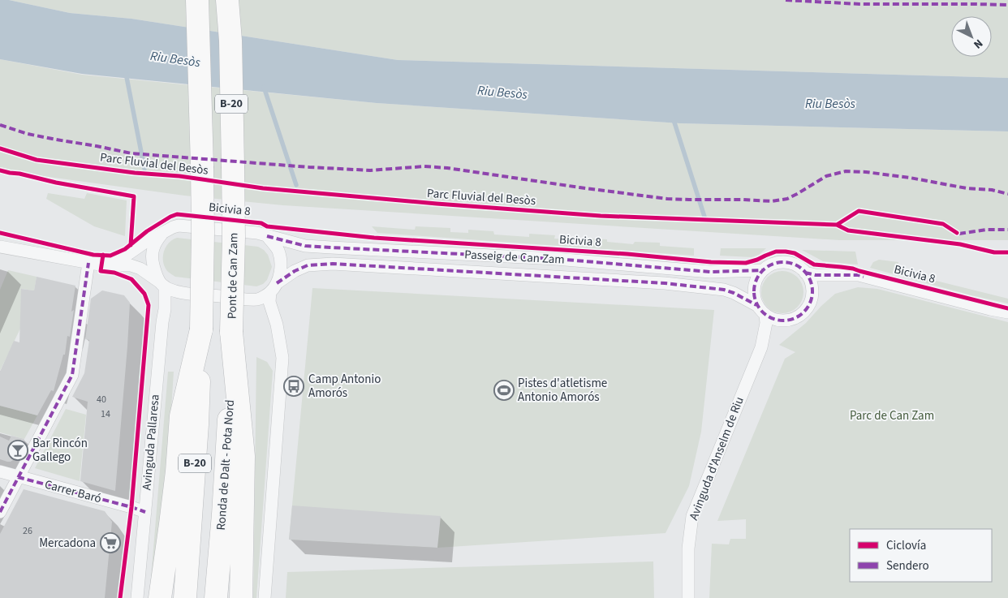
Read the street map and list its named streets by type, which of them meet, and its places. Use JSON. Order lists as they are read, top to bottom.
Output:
{
  "streets": {
    "highway": ["B-20", "Pont de Can Zam", "Ronda de Dalt - Pota Nord"],
    "street": [
      "Passeig de Can Zam",
      "Avinguda Pallaresa",
      "Avinguda d'Anselm de Riu",
      "Carrer Baró"
    ],
    "cycle path": ["Parc Fluvial del Besòs", "Bicivia 8"]
  },
  "crossings": [
    ["Passeig de Can Zam", "Avinguda Pallaresa"],
    ["Passeig de Can Zam", "Avinguda d'Anselm de Riu"],
    ["Pont de Can Zam", "Ronda de Dalt - Pota Nord"],
    ["Avinguda Pallaresa", "Carrer Baró"]
  ],
  "water": ["Riu Besòs"],
  "parks": ["Parc de Can Zam"],
  "places": {
    "bus stop": ["Camp Antonio Amorós"],
    "sports": ["Pistes d'atletisme Antonio Amorós"],
    "bar": ["Bar Rincón Gallego"],
    "supermarket": ["Mercadona"]
  },
  "house_numbers": ["40", "14", "26"],
  "legend": ["Ciclovía", "Sendero"],
  "north": "bottom right"
}
